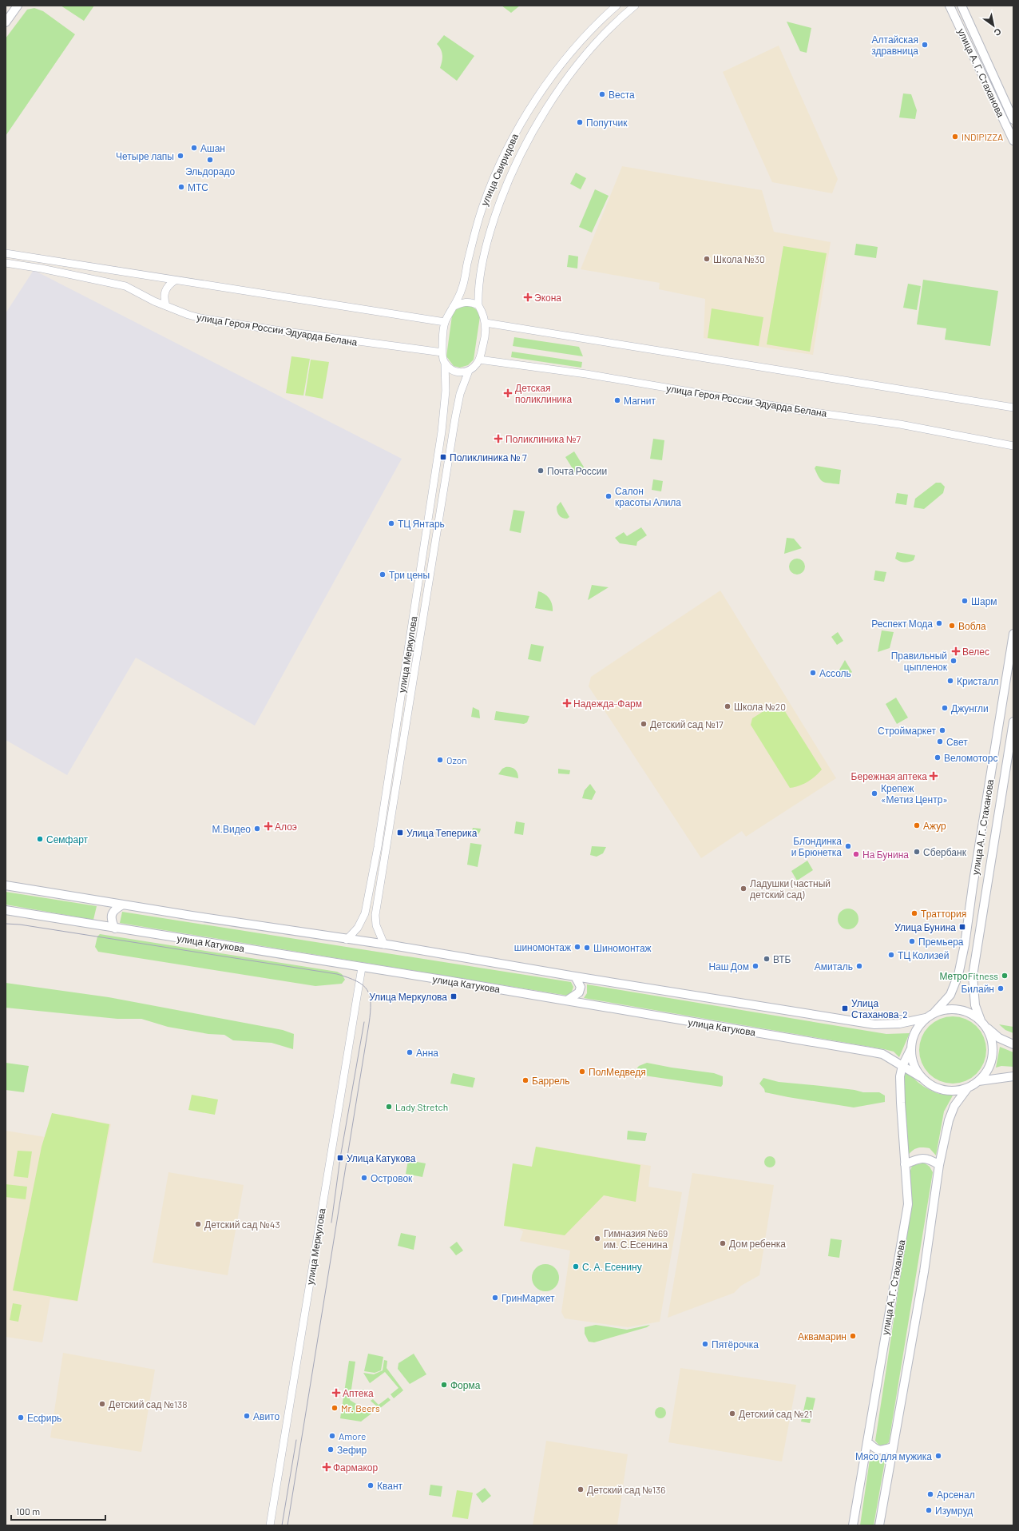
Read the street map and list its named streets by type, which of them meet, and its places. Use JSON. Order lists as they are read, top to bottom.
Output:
{
  "streets": {
    "main road": ["улица А. Г. Стаханова", "улица Катукова"],
    "street": ["улица Свиридова", "улица Героя России Эдуарда Белана", "улица Меркулова"]
  },
  "crossings": [
    ["улица А. Г. Стаханова", "улица Катукова"],
    ["улица Свиридова", "улица Героя России Эдуарда Белана"],
    ["улица Свиридова", "улица Меркулова"],
    ["улица Героя России Эдуарда Белана", "улица Меркулова"],
    ["улица Меркулова", "улица Катукова"]
  ],
  "places": {
    "other": [
      "Алтайская здравница",
      "Веста",
      "Попутчик",
      "INDIPIZZA",
      "Ашан",
      "Четыре лапы",
      "Эльдорадо",
      "МТС",
      "Школа №30",
      "Магнит",
      "Почта России",
      "Салон красоты Алила",
      "ТЦ Янтарь",
      "Три цены",
      "Шарм",
      "Респект Мода",
      "Вобла",
      "Правильный цыпленок",
      "Ассоль",
      "Кристалл",
      "Школа №20",
      "Джунгли",
      "Детский сад №17",
      "Строймаркет",
      "Свет",
      "Веломоторс",
      "Ozon",
      "Крепеж «Метиз Центр»",
      "Ажур",
      "М.Видео",
      "Семфарт",
      "Блондинка и Брюнетка",
      "Сбербанк",
      "На Бунина",
      "Ладушки (частный детский сад)",
      "Траттория",
      "Премьера",
      "шиномонтаж",
      "Шиномонтаж",
      "ТЦ Колизей",
      "ВТБ",
      "Наш Дом",
      "Амиталь",
      "МетроFitness",
      "Билайн",
      "Анна",
      "ПолМедведя",
      "Баррель",
      "Lady Stretch",
      "Островок",
      "Детский сад №43",
      "Гимназия №69 им. С.Есенина",
      "Дом ребенка",
      "С. А. Есенину",
      "ГринМаркет",
      "Аквамарин",
      "Пятёрочка",
      "Форма",
      "Детский сад №138",
      "Mr. Beers",
      "Детский сад №21",
      "Авито",
      "Есфирь",
      "Amore",
      "Зефир",
      "Мясо для мужика",
      "Квант",
      "Детский сад №136",
      "Арсенал",
      "Изумруд"
    ],
    "health": [
      "Экона",
      "Детская поликлиника",
      "Поликлиника №7",
      "Велес",
      "Надежда-Фарм",
      "Бережная аптека",
      "Алоэ",
      "Аптека",
      "Фармакор"
    ],
    "transit": [
      "Поликлиника № 7",
      "Улица Теперика",
      "Улица Бунина",
      "Улица Меркулова",
      "Улица Стаханова-2",
      "Улица Катукова"
    ]
  },
  "scale_bar": "100 m",
  "north": "bottom right"
}
